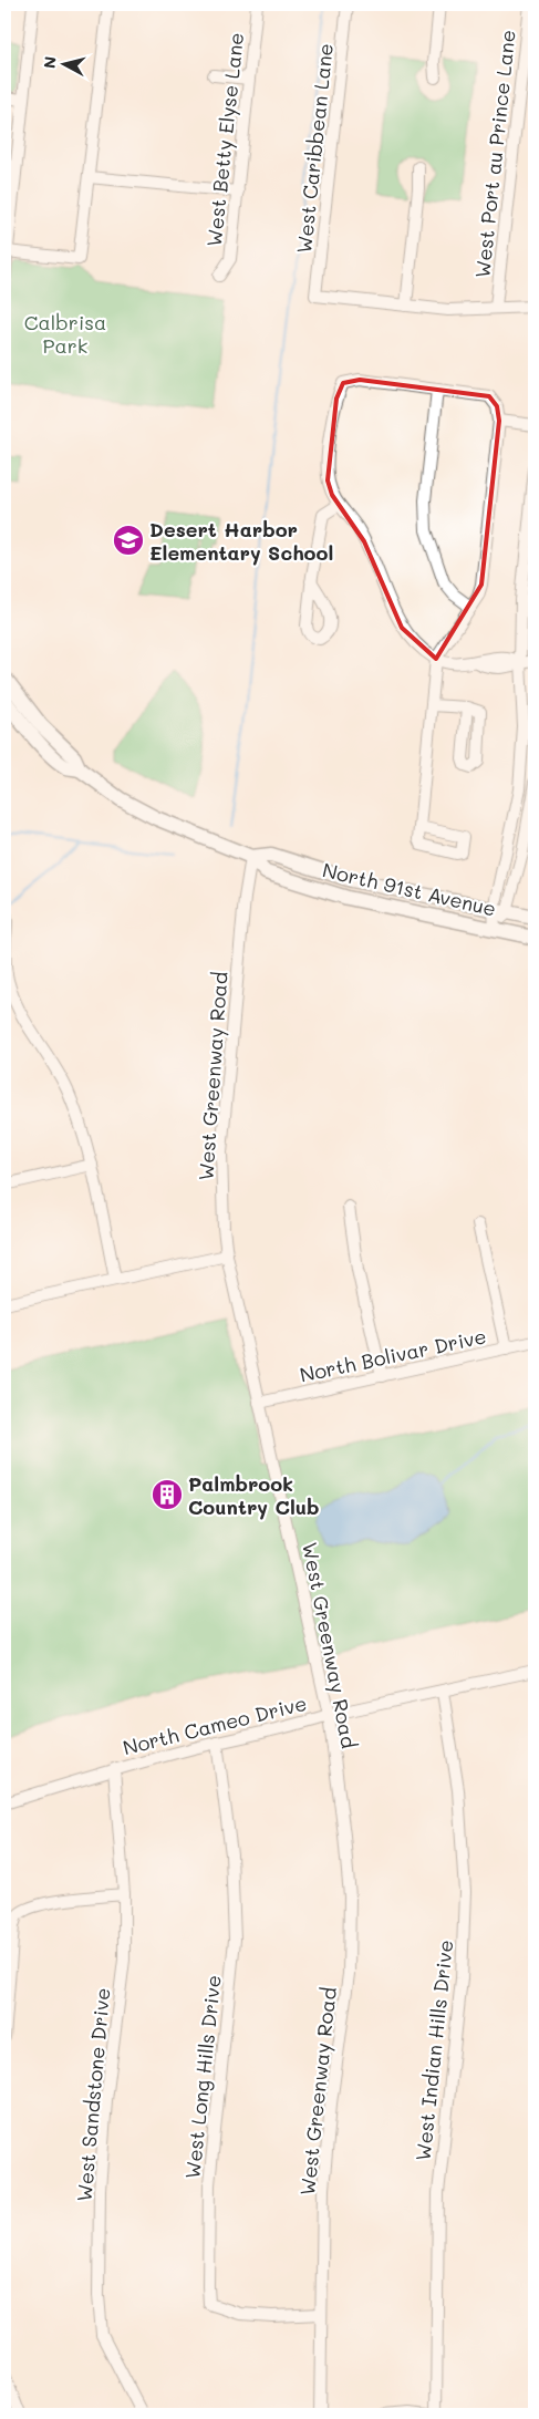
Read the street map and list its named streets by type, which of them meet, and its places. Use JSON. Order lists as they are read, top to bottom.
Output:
{
  "streets": {
    "main road": ["North 91st Avenue"],
    "street": [
      "West Betty Elyse Lane",
      "West Caribbean Lane",
      "West Port au Prince Lane",
      "West Greenway Road",
      "North Bolivar Drive",
      "North Cameo Drive",
      "West Indian Hills Drive",
      "West Long Hills Drive",
      "West Sandstone Drive"
    ]
  },
  "crossings": [
    ["North 91st Avenue", "West Greenway Road"],
    ["West Greenway Road", "North Bolivar Drive"],
    ["West Greenway Road", "North Cameo Drive"],
    ["West Greenway Road", "West Long Hills Drive"],
    ["North Cameo Drive", "West Indian Hills Drive"],
    ["North Cameo Drive", "West Long Hills Drive"],
    ["North Cameo Drive", "West Sandstone Drive"]
  ],
  "parks": ["Calbrisa Park"],
  "places": {
    "school or university": ["Desert Harbor Elementary School"],
    "building": ["Palmbrook Country Club"]
  },
  "north": "left"
}
